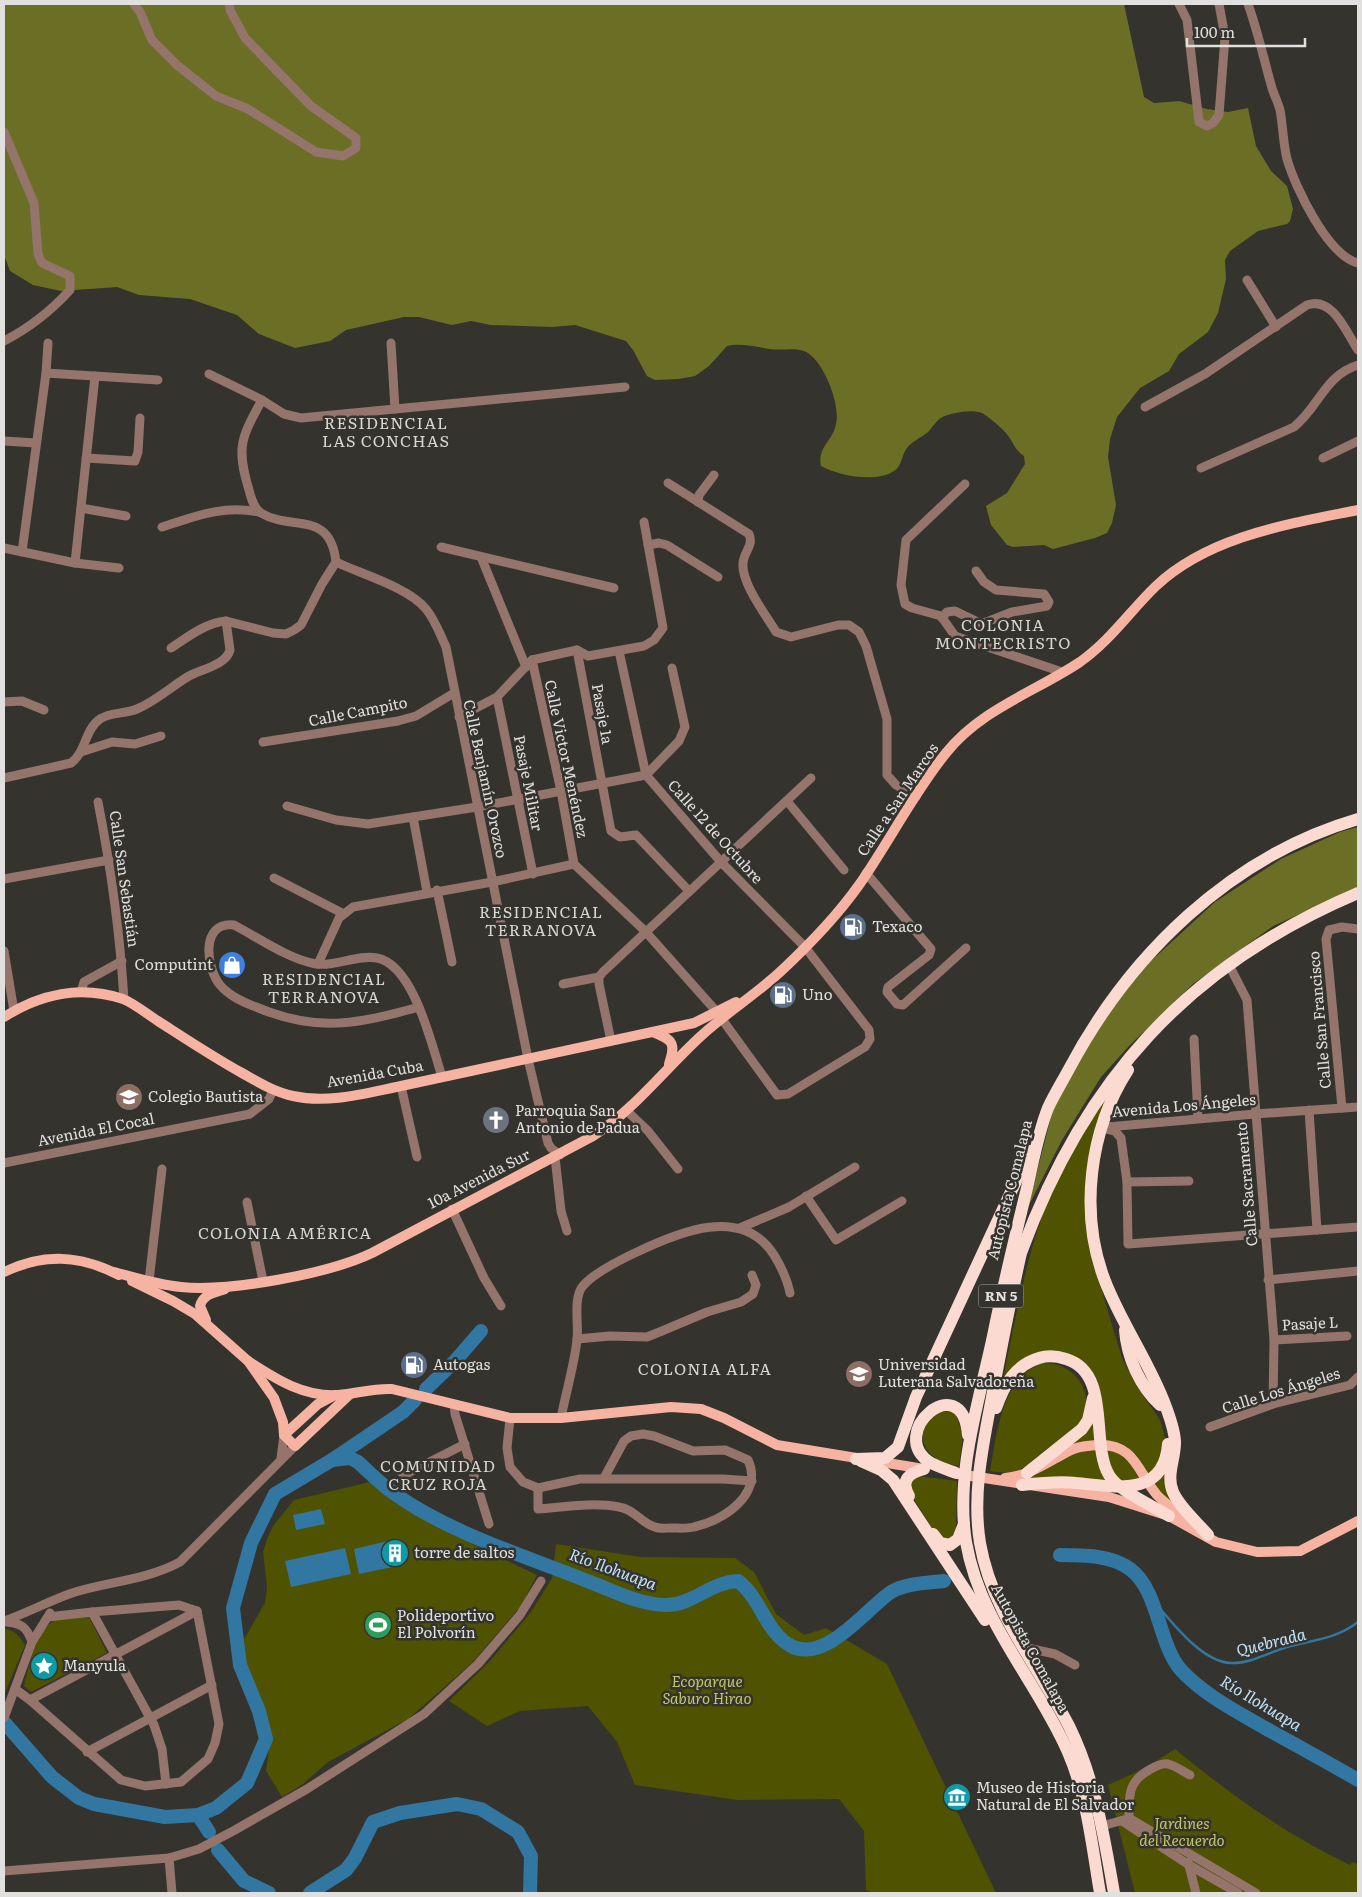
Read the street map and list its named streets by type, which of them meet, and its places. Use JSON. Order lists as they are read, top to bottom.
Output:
{
  "streets": {
    "highway": ["Autopista Comalapa", "RN 5"],
    "main road": ["Calle a San Marcos", "Avenida Cuba", "10a Avenida Sur"],
    "street": [
      "Calle Campito",
      "Pasaje 1a",
      "Calle Victor Menéndez",
      "Calle Benjamín Orozco",
      "Pasaje Militar",
      "Calle 12 de Octubre",
      "Calle San Sebastián",
      "Calle San Francisco",
      "Avenida Los Ángeles",
      "Avenida El Cocal",
      "Calle Sacramento",
      "Pasaje L",
      "Calle Los Ángeles"
    ]
  },
  "crossings": [
    ["Calle Campito", "Calle Benjamín Orozco"],
    ["Pasaje 1a", "Calle 12 de Octubre"],
    ["Calle Victor Menéndez", "Calle 12 de Octubre"],
    ["Calle Benjamín Orozco", "Calle 12 de Octubre"],
    ["Calle Benjamín Orozco", "Avenida Cuba"],
    ["Calle Benjamín Orozco", "10a Avenida Sur"],
    ["Pasaje Militar", "Calle 12 de Octubre"],
    ["Calle a San Marcos", "Calle 12 de Octubre"],
    ["Calle a San Marcos", "Avenida Cuba"],
    ["Calle 12 de Octubre", "Avenida Cuba"],
    ["Calle 12 de Octubre", "10a Avenida Sur"],
    ["Calle San Sebastián", "Avenida Cuba"],
    ["Calle San Francisco", "Avenida Los Ángeles"],
    ["Avenida Cuba", "Avenida El Cocal"],
    ["Avenida Cuba", "10a Avenida Sur"],
    ["Avenida Los Ángeles", "Calle Sacramento"],
    ["Calle Sacramento", "Autopista Comalapa"],
    ["Calle Sacramento", "Pasaje L"],
    ["Calle Sacramento", "Calle Los Ángeles"]
  ],
  "districts": [
    "RESIDENCIAL LAS CONCHAS",
    "COLONIA MONTECRISTO",
    "RESIDENCIAL TERRANOVA",
    "RESIDENCIAL TERRANOVA",
    "COLONIA AMÉRICA",
    "COLONIA ALFA",
    "COMUNIDAD CRUZ ROJA"
  ],
  "water": ["Río Ilohuapa", "Quebrada"],
  "parks": ["Ecoparque Saburo Hirao", "Jardines del Recuerdo"],
  "places": {
    "fuel station": ["Texaco", "Uno", "Autogas"],
    "shop": ["Computint"],
    "school or university": ["Colegio Bautista", "Universidad Luterana Salvadoreña"],
    "church": ["Parroquia San Antonio de Padua"],
    "building": ["torre de saltos"],
    "sports": ["Polideportivo El Polvorín"],
    "place": ["Manyula"],
    "museum": ["Museo de Historia Natural de El Salvador"]
  },
  "scale_bar": "100 m"
}
